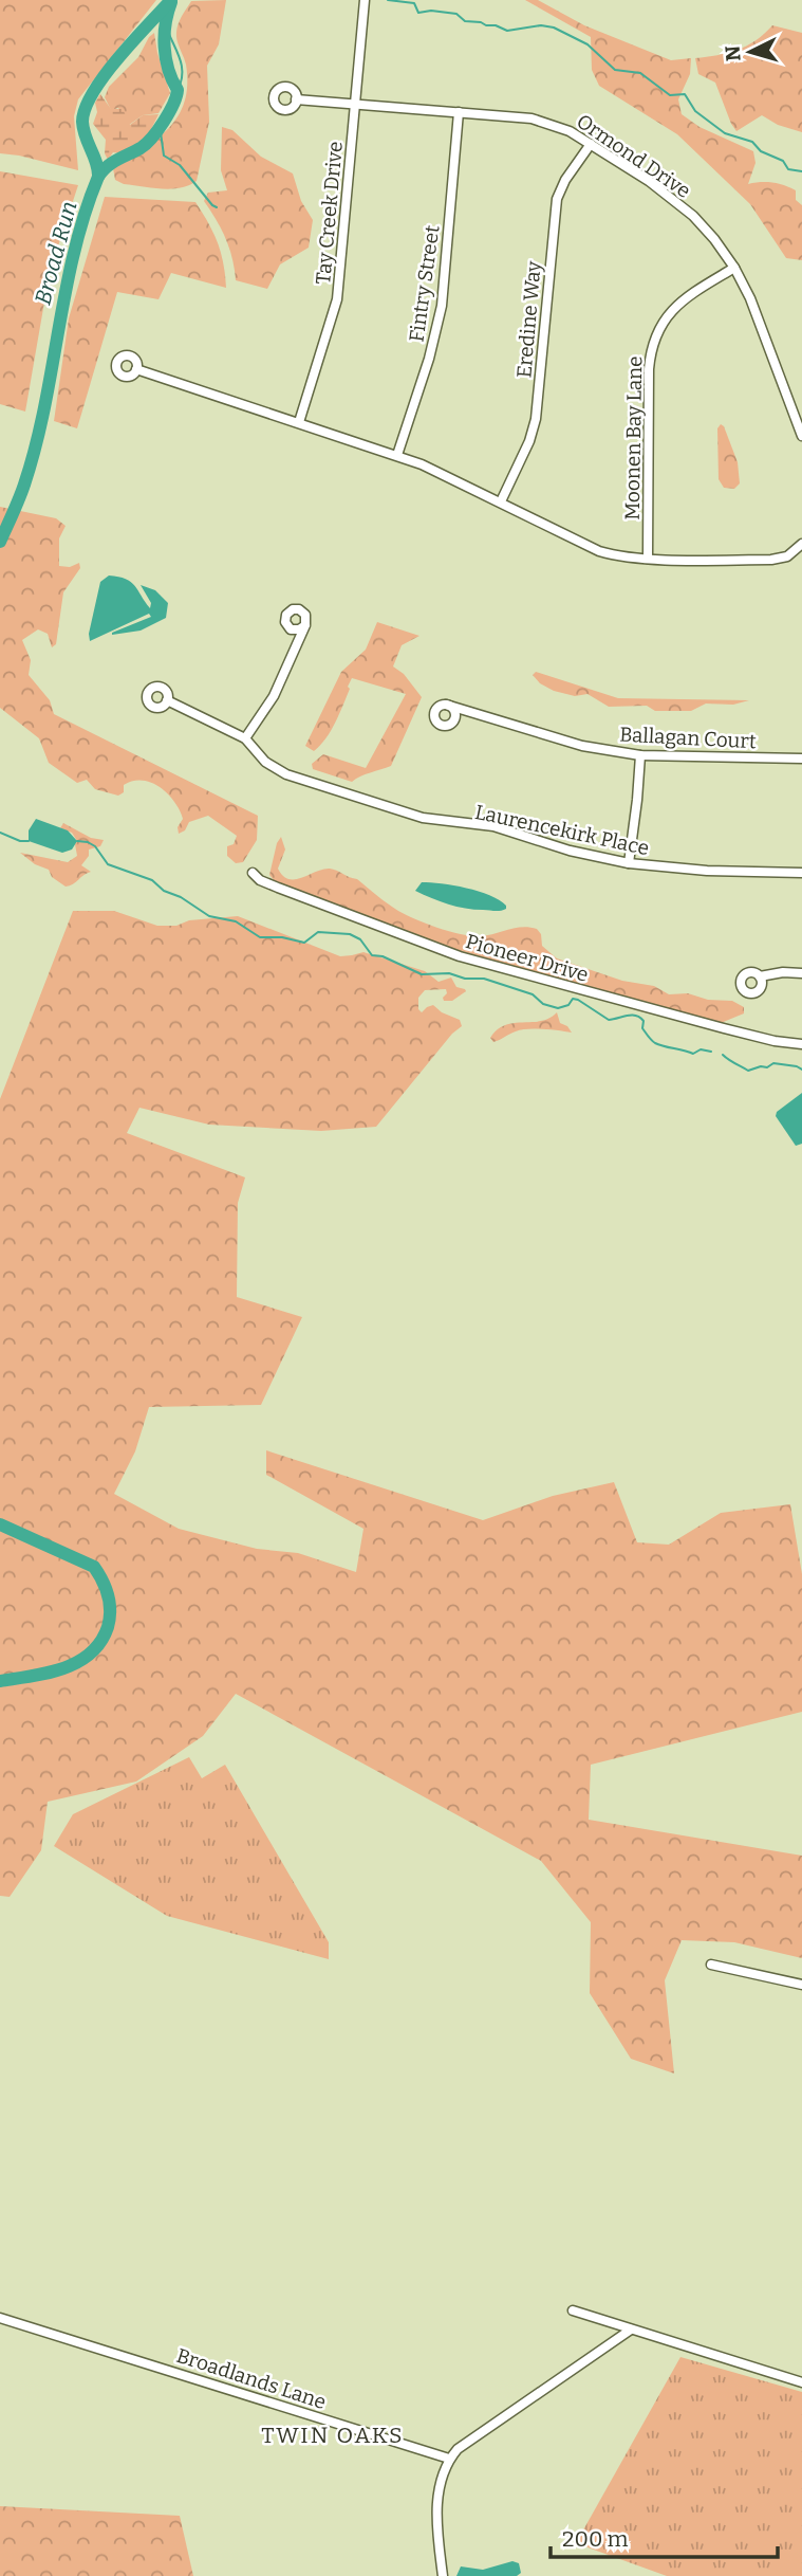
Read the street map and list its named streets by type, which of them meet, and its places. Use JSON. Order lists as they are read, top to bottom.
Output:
{
  "streets": {
    "street": [
      "Ormond Drive",
      "Tay Creek Drive",
      "Fintry Street",
      "Eredine Way",
      "Moonen Bay Lane",
      "Ballagan Court",
      "Laurencekirk Place",
      "Pioneer Drive",
      "Broadlands Lane"
    ]
  },
  "crossings": [
    ["Ormond Drive", "Tay Creek Drive"],
    ["Ormond Drive", "Fintry Street"],
    ["Ormond Drive", "Eredine Way"],
    ["Ormond Drive", "Moonen Bay Lane"]
  ],
  "districts": ["TWIN OAKS"],
  "water": ["Broad Run"],
  "scale_bar": "200 m",
  "north": "left"
}
